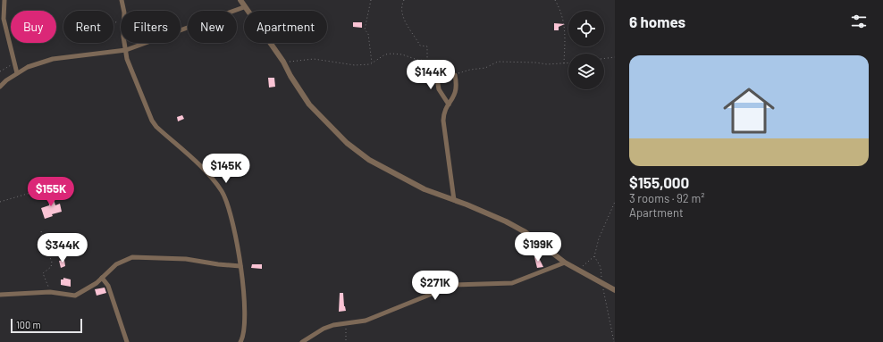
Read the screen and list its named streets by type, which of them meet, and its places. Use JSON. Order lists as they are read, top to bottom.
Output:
{
  "scale_bar": "100 m",
  "page": {
    "heading": "6 homes",
    "chip": [
      "Buy",
      "Rent",
      "Filters",
      "New",
      "Apartment"
    ],
    "list": [
      {
        "name": "$155,000",
        "note": "3 rooms · 92 m² · Apartment"
      }
    ],
    "price": [
      "$144K",
      "$145K",
      "$155K",
      "$199K",
      "$344K",
      "$271K"
    ],
    "scale": "100 m"
  }
}
